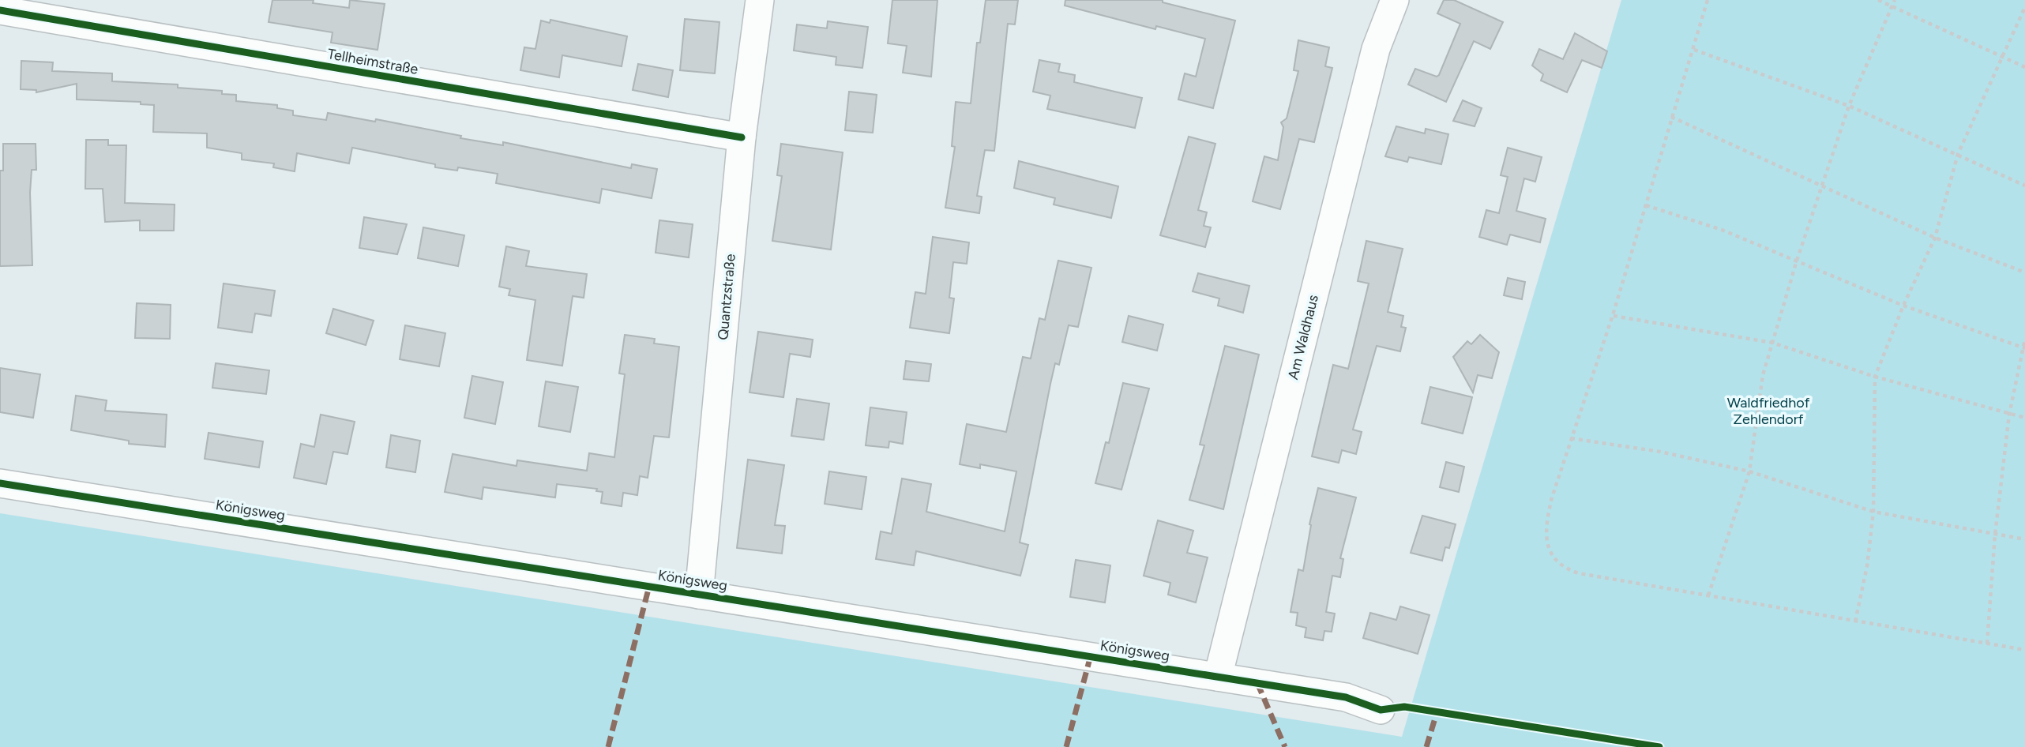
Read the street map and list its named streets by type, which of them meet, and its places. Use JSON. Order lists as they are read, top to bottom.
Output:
{
  "streets": {
    "street": [
      "Tellheimstraße",
      "Quantzstraße",
      "Am Waldhaus",
      "Königsweg"
    ]
  },
  "crossings": [
    ["Tellheimstraße", "Quantzstraße"],
    ["Quantzstraße", "Königsweg"],
    ["Am Waldhaus", "Königsweg"]
  ],
  "parks": ["Waldfriedhof Zehlendorf"]
}
